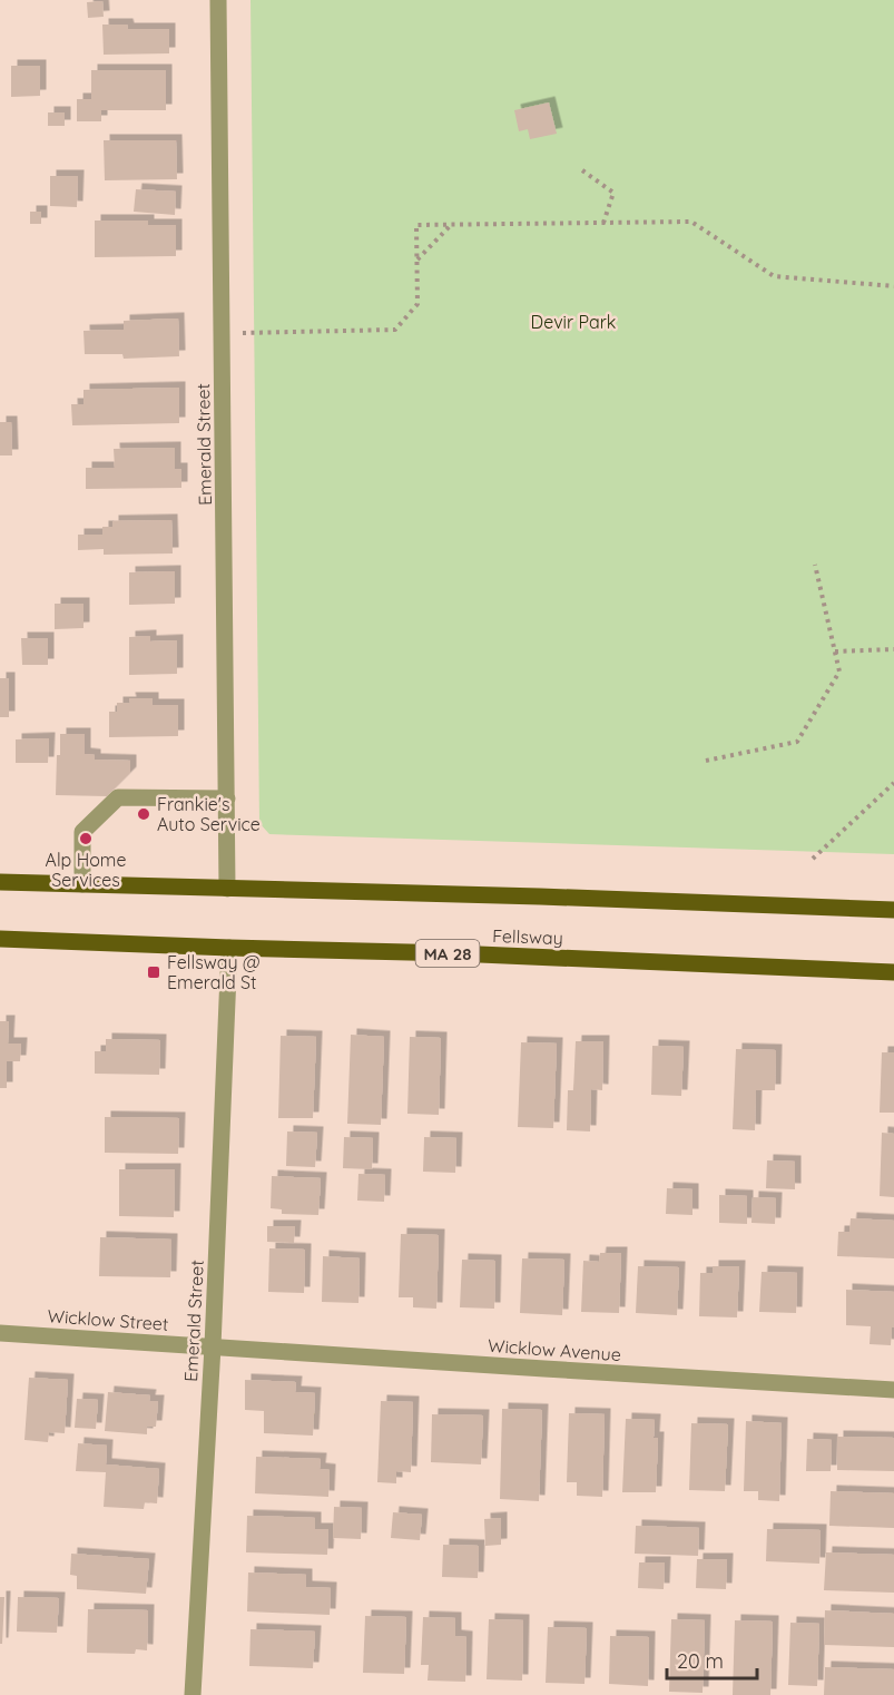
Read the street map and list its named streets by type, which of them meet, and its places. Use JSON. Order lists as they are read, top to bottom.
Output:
{
  "streets": {
    "main road": ["Fellsway", "MA 28"],
    "street": ["Emerald Street", "Wicklow Street", "Wicklow Avenue"]
  },
  "crossings": [
    ["Emerald Street", "Fellsway"],
    ["Emerald Street", "Wicklow Street"],
    ["Emerald Street", "Wicklow Avenue"],
    ["Wicklow Street", "Wicklow Avenue"]
  ],
  "parks": ["Devir Park"],
  "places": {
    "other": ["Frankie's Auto Service", "Alp Home Services"],
    "transit": ["Fellsway @ Emerald St"]
  },
  "scale_bar": "20 m"
}
